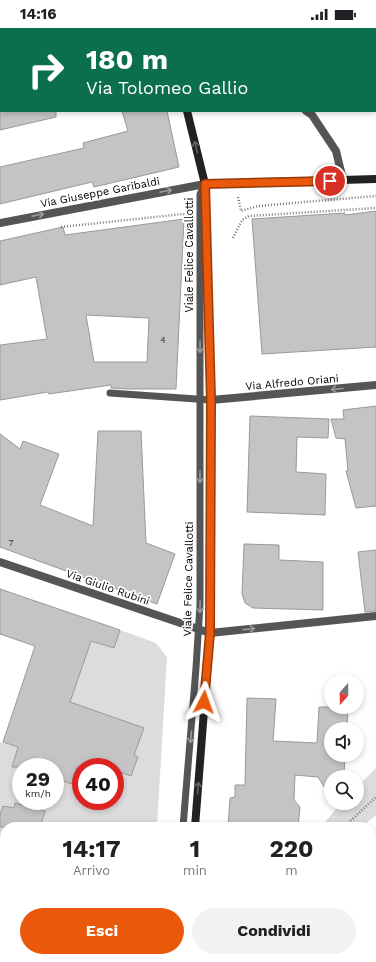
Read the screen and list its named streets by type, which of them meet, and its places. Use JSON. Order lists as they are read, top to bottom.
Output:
{
  "streets": {
    "street": [
      "Via Giuseppe Garibaldi",
      "Viale Felice Cavallotti",
      "Via Alfredo Oriani",
      "Via Giulio Rubini"
    ]
  },
  "crossings": [
    ["Via Giuseppe Garibaldi", "Viale Felice Cavallotti"],
    ["Viale Felice Cavallotti", "Via Alfredo Oriani"],
    ["Viale Felice Cavallotti", "Via Giulio Rubini"]
  ],
  "one_way": ["Via Giuseppe Garibaldi", "Via Alfredo Oriani"],
  "house_numbers": ["4", "7"],
  "north": "bottom",
  "page": {
    "status": "14:16",
    "turn": ["180 m", "Via Tolomeo Gallio"],
    "speed": "29 km/h",
    "limit": "40",
    "eta": [
      "14:17",
      "Arrivo",
      "1",
      "min",
      "220",
      "m"
    ],
    "buttons": ["Esci", "Condividi"]
  }
}
